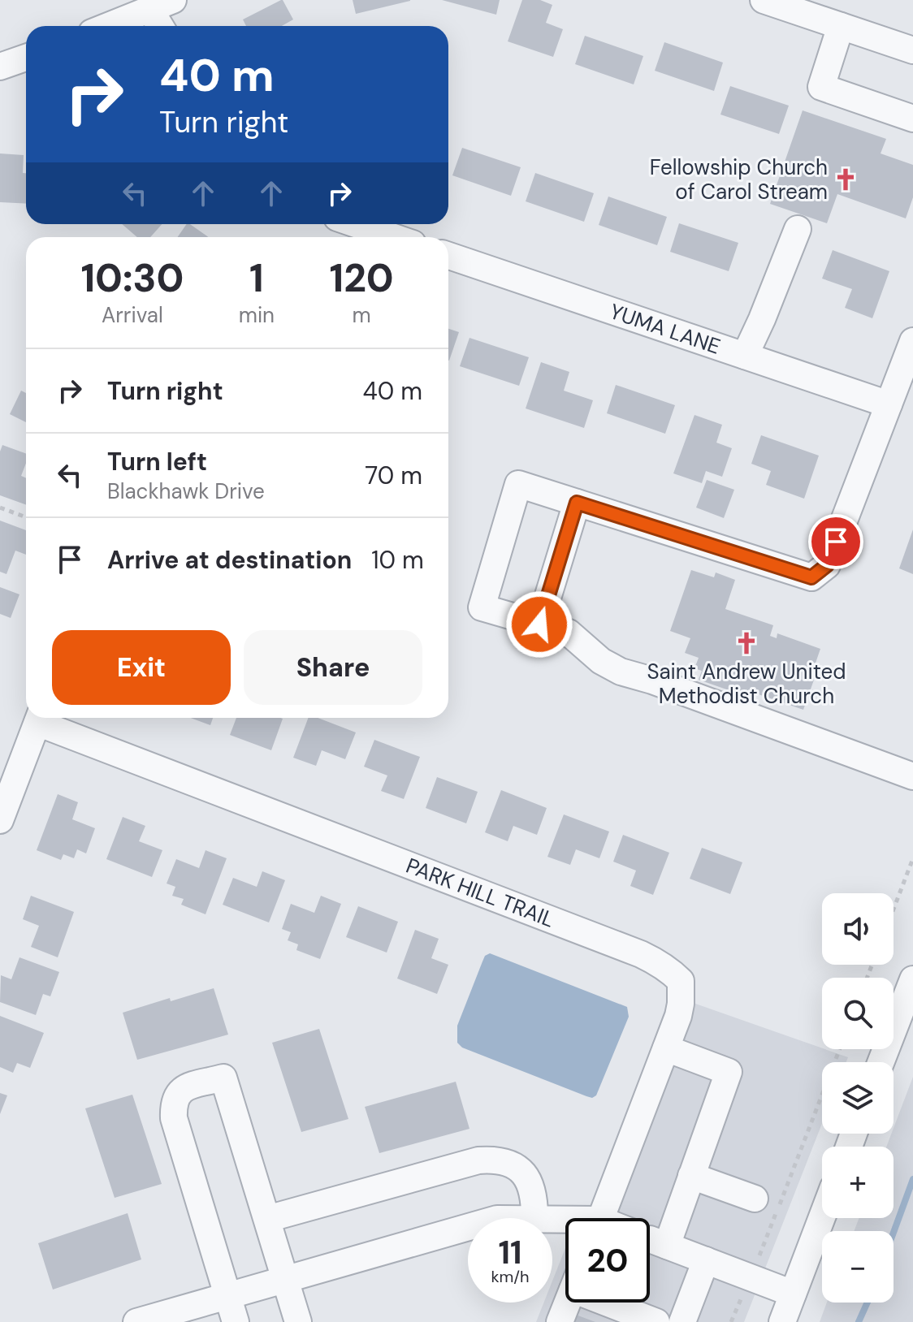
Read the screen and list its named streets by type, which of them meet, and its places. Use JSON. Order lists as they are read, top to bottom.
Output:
{
  "streets": {
    "street": ["YUMA LANE", "PARK HILL TRAIL"]
  },
  "places": {
    "church": ["Fellowship Church of Carol Stream", "Saint Andrew United Methodist Church"]
  },
  "page": {
    "turn": ["40 m", "Turn right"],
    "eta": [
      "10:30",
      "Arrival",
      "1",
      "min",
      "120",
      "m"
    ],
    "list": [
      {
        "name": "Turn right",
        "value": "40 m"
      },
      {
        "name": "Turn left",
        "note": "Blackhawk Drive",
        "value": "70 m"
      },
      {
        "name": "Arrive at destination",
        "value": "10 m"
      }
    ],
    "buttons": ["Exit", "Share"],
    "map_buttons": ["+", "−"],
    "speed": "11 km/h",
    "limit": "20"
  }
}
